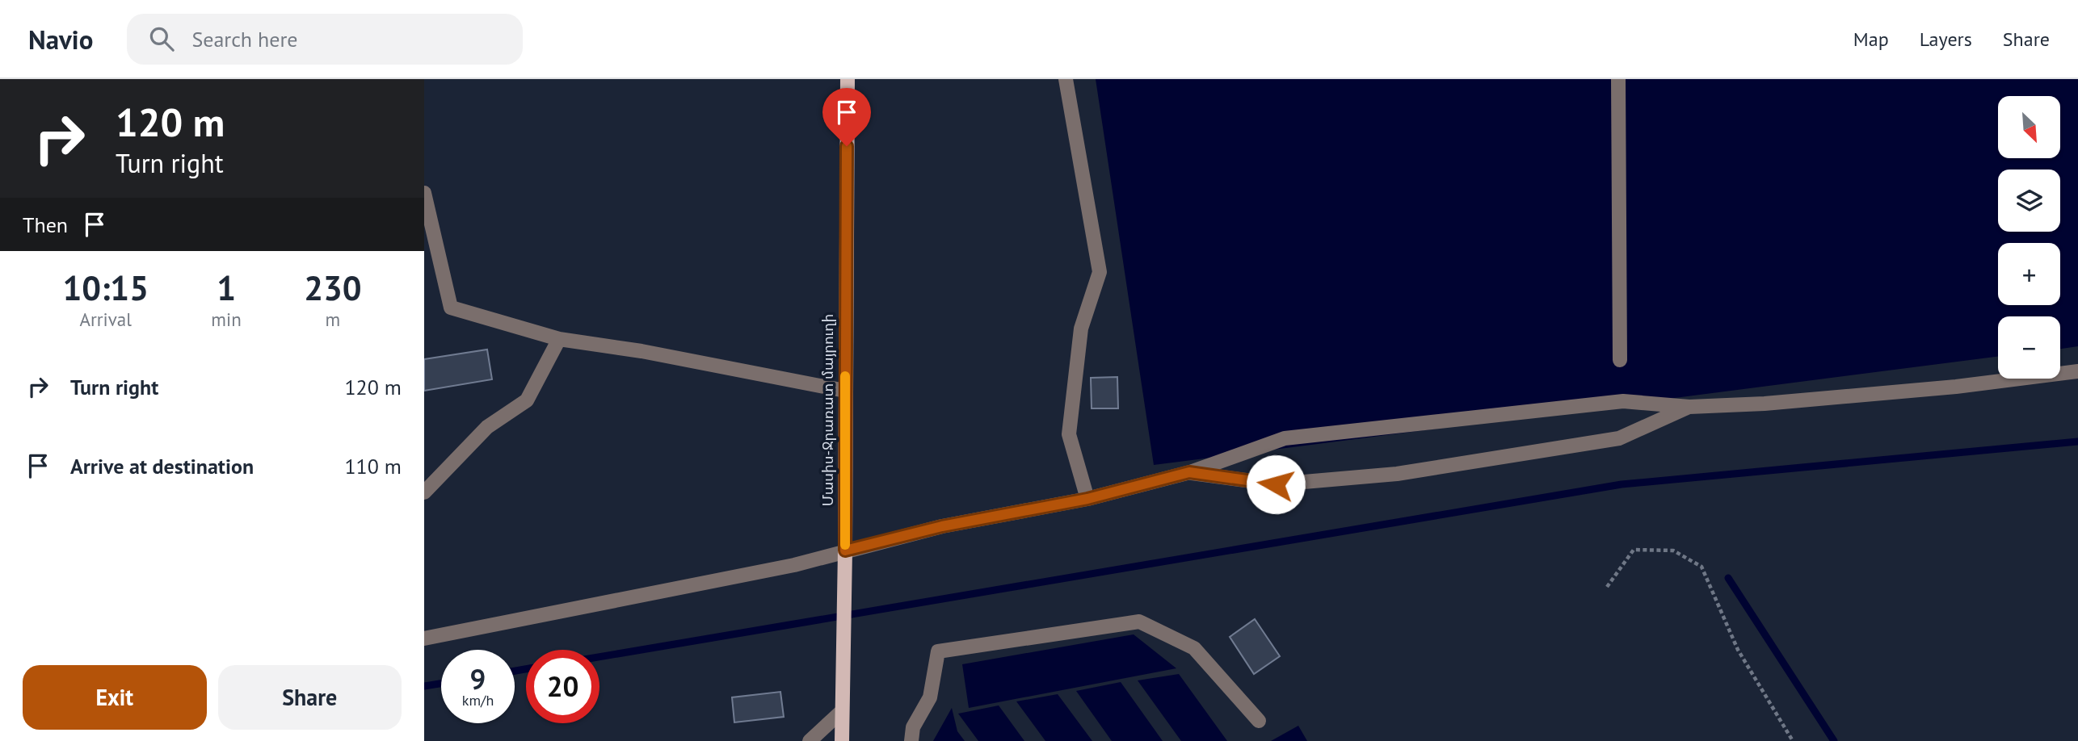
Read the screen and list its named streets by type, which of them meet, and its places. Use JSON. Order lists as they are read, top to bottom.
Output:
{
  "streets": {
    "main road": ["Մասիս-Ջրառատ մայրուղի"]
  },
  "north": "bottom right",
  "page": {
    "header": "Navio",
    "search": "Search here",
    "nav": ["Map", "Layers", "Share"],
    "turn": ["120 m", "Turn right"],
    "map_buttons": ["+", "−"],
    "then": "Then",
    "eta": [
      "10:15",
      "Arrival",
      "1",
      "min",
      "230",
      "m"
    ],
    "list": [
      {
        "name": "Turn right",
        "value": "120 m"
      },
      {
        "name": "Arrive at destination",
        "value": "110 m"
      }
    ],
    "speed": "9 km/h",
    "limit": "20",
    "buttons": ["Exit", "Share"]
  }
}
